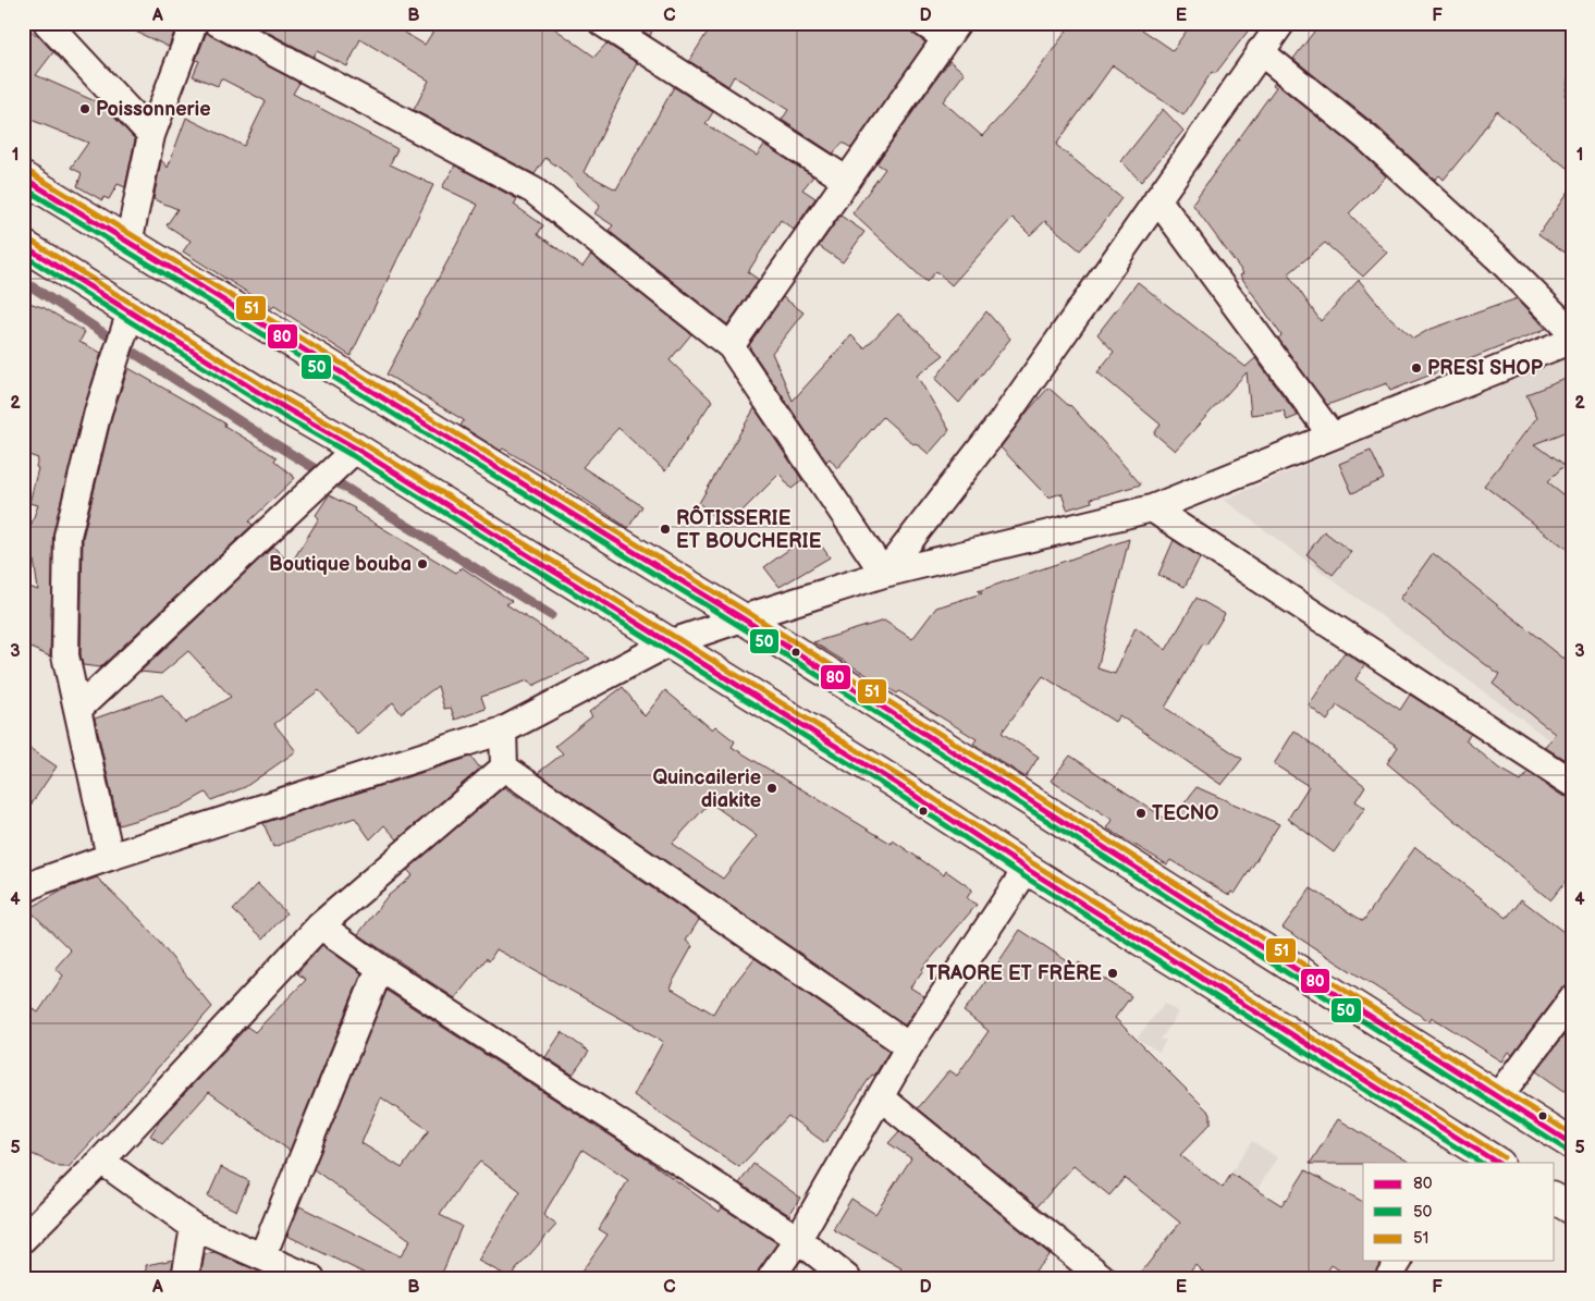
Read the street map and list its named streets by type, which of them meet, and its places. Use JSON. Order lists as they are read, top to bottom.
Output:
{
  "places": [
    "Poissonnerie",
    "PRESI SHOP",
    "RÔTISSERIE ET BOUCHERIE",
    "Boutique bouba",
    "Quincailerie diakite",
    "TECNO",
    "TRAORE ET FRÈRE"
  ],
  "lines": ["transit line 51", "transit line 80", "transit line 50"],
  "legend": ["80", "50", "51"],
  "grid": {
    "columns": [
      "A",
      "B",
      "C",
      "D",
      "E",
      "F"
    ],
    "rows": [
      "1",
      "2",
      "3",
      "4",
      "5"
    ]
  }
}
